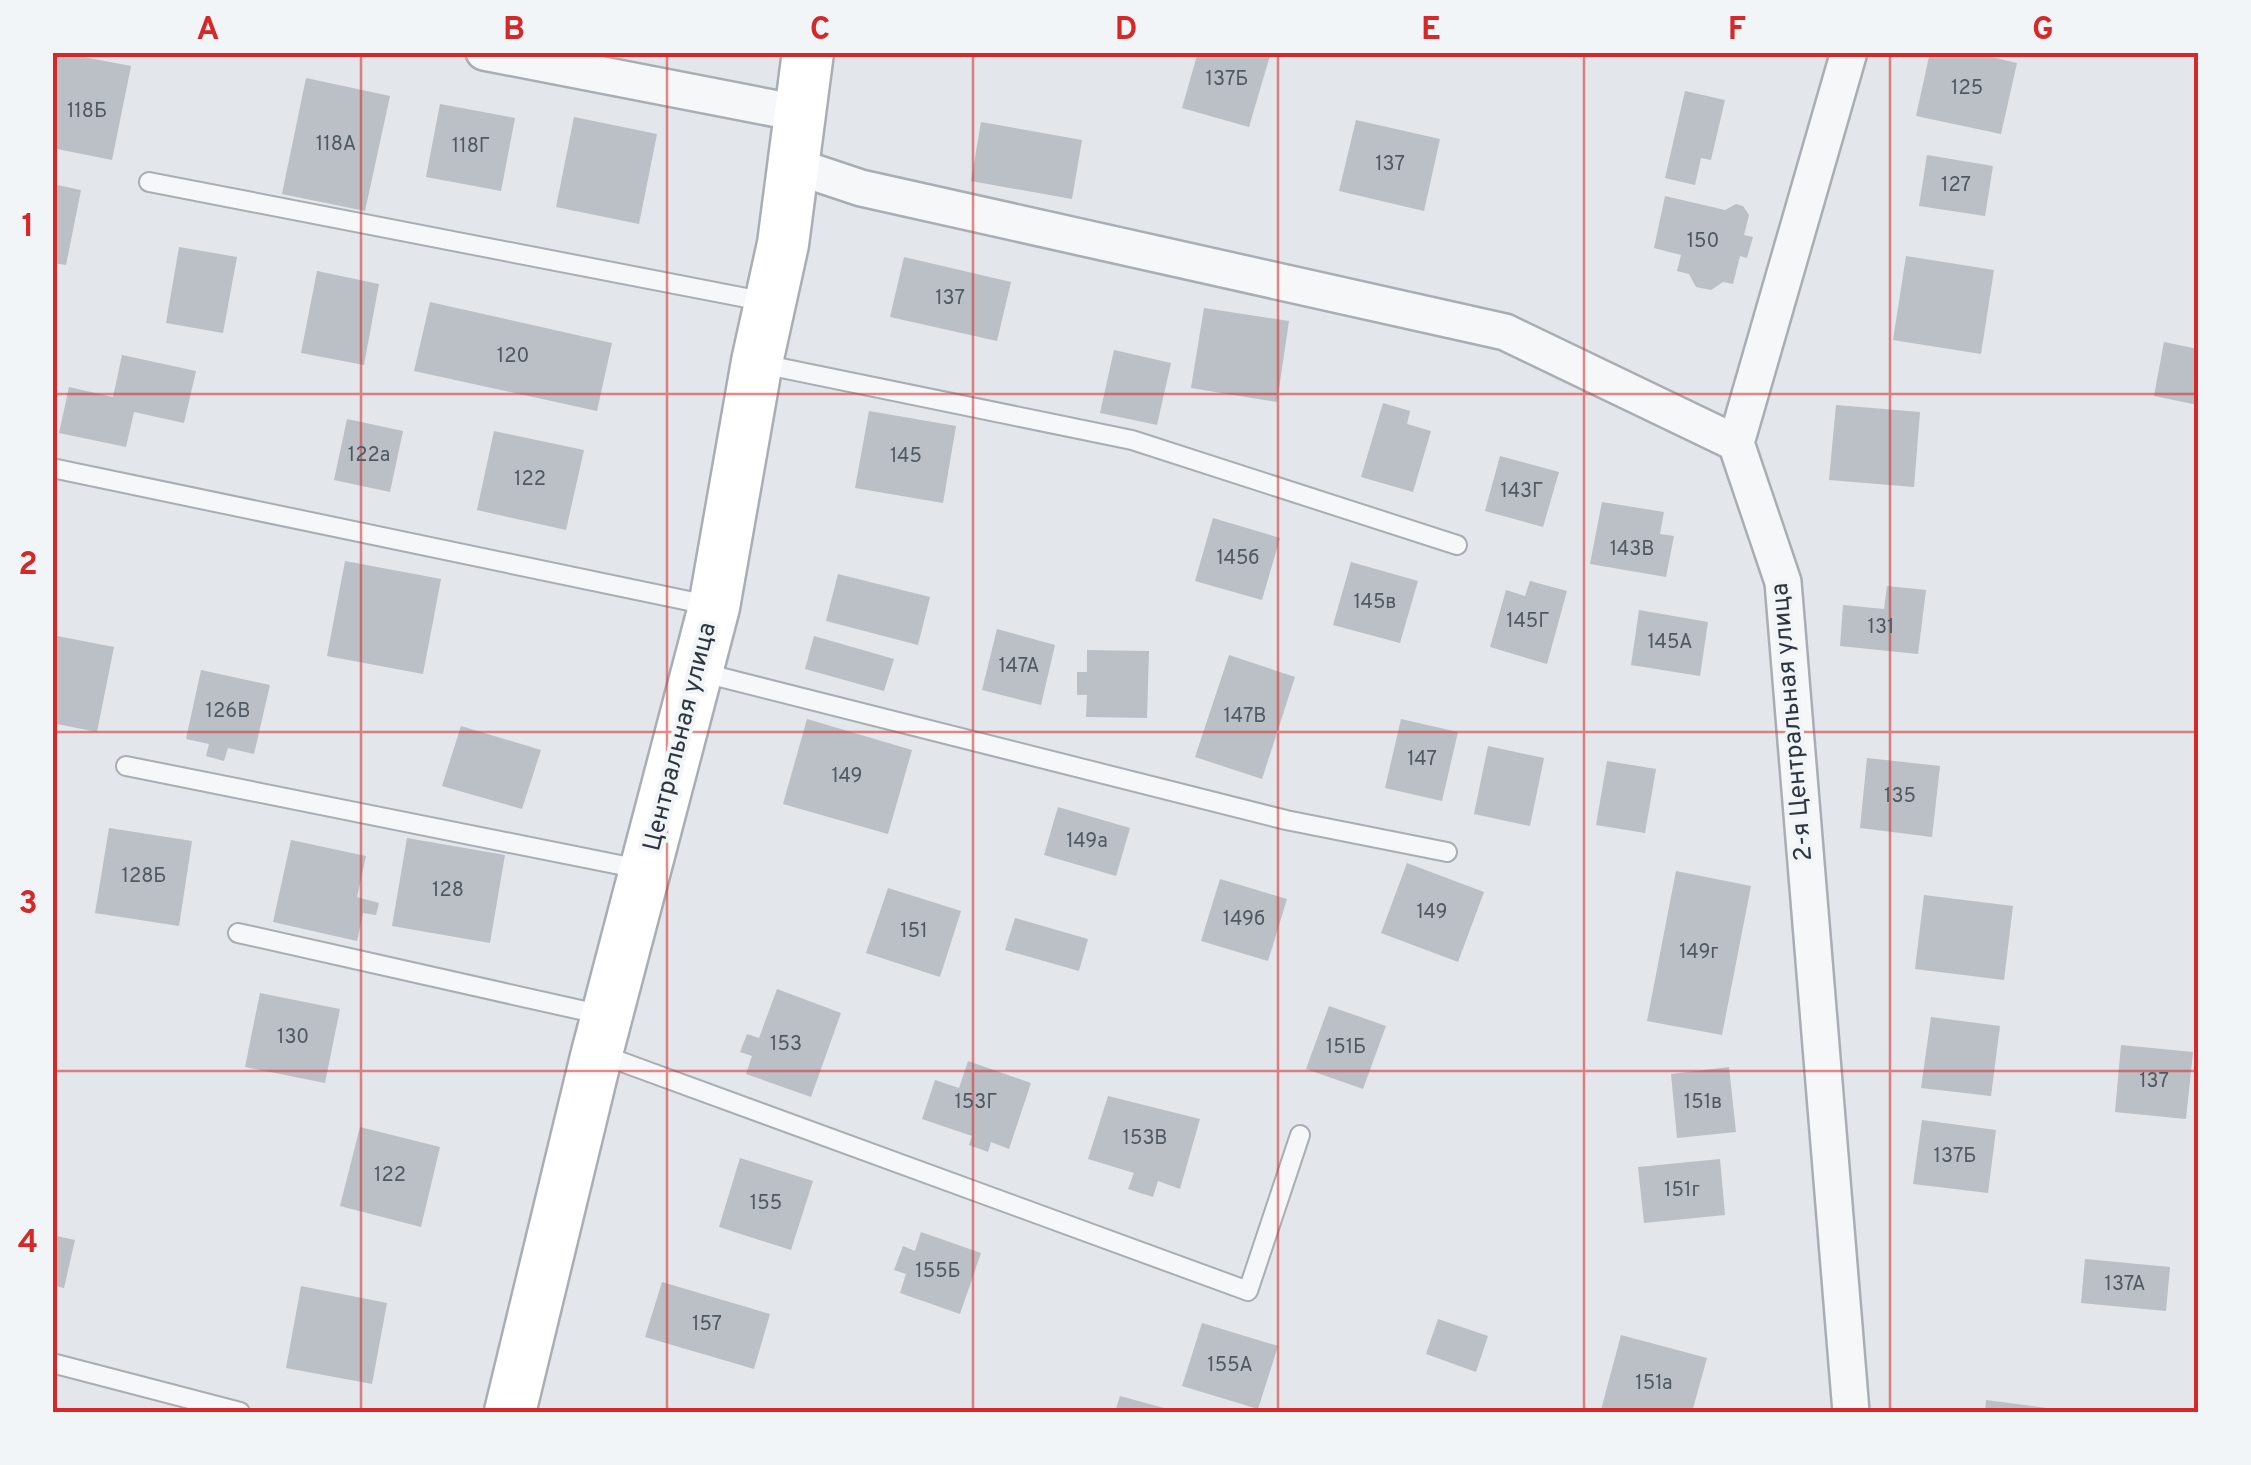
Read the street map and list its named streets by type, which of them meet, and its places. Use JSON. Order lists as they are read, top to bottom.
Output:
{
  "streets": {
    "street": ["2-я Центральная улица", "Центральная улица"]
  },
  "house_numbers": [
    "137Б",
    "125",
    "118Б",
    "118А",
    "118Г",
    "137",
    "127",
    "150",
    "137",
    "120",
    "122а",
    "145",
    "122",
    "143Г",
    "143В",
    "145б",
    "145в",
    "145Г",
    "131",
    "145А",
    "147А",
    "126В",
    "147В",
    "147",
    "149",
    "135",
    "149а",
    "128Б",
    "128",
    "149",
    "149б",
    "151",
    "149г",
    "130",
    "153",
    "151Б",
    "137",
    "153Г",
    "151в",
    "153В",
    "137Б",
    "122",
    "151г",
    "155",
    "155Б",
    "137А",
    "157",
    "155А",
    "151а"
  ],
  "grid": {
    "columns": [
      "A",
      "B",
      "C",
      "D",
      "E",
      "F",
      "G"
    ],
    "rows": [
      "1",
      "2",
      "3",
      "4"
    ]
  }
}
